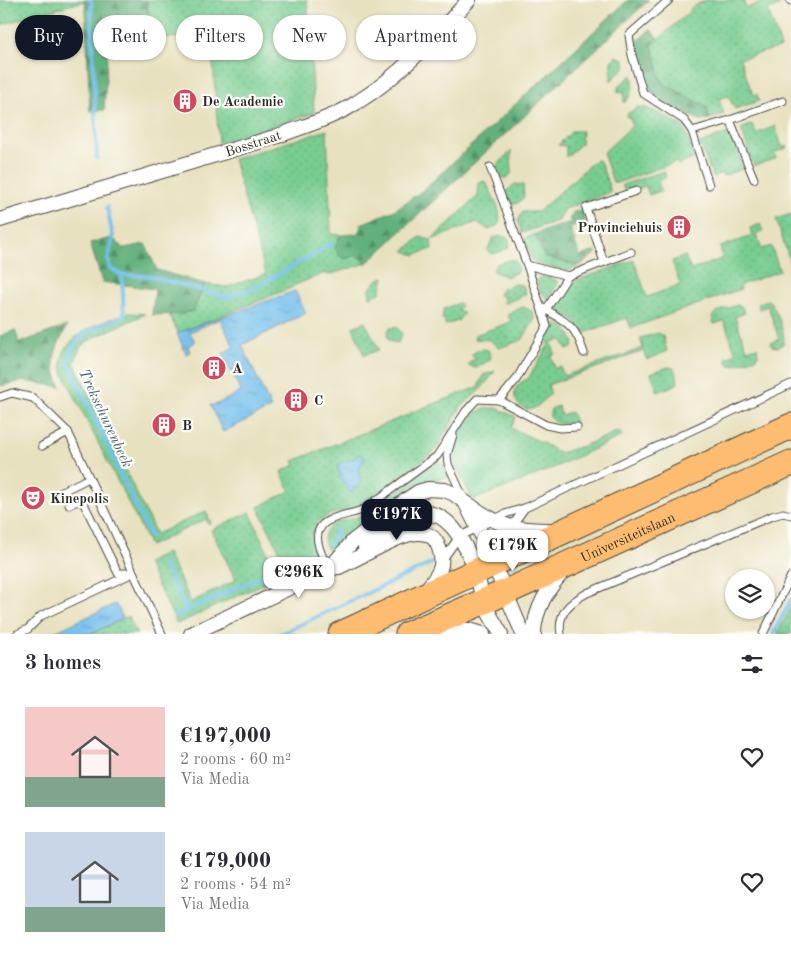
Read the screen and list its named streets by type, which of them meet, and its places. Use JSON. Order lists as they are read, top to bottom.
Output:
{
  "streets": {
    "highway": ["Universiteitslaan"],
    "street": ["Bosstraat"]
  },
  "water": ["Trekschurenbeek"],
  "places": {
    "building": [
      "De Academie",
      "Provinciehuis",
      "A",
      "C",
      "B"
    ],
    "theatre": ["Kinepolis"]
  },
  "page": {
    "chip": [
      "Buy",
      "Rent",
      "Filters",
      "New",
      "Apartment"
    ],
    "price": ["€197K", "€179K", "€296K"],
    "heading": "3 homes",
    "list": [
      {
        "name": "€197,000",
        "note": "2 rooms · 60 m² · Via Media"
      },
      {
        "name": "€179,000",
        "note": "2 rooms · 54 m² · Via Media"
      }
    ]
  }
}
